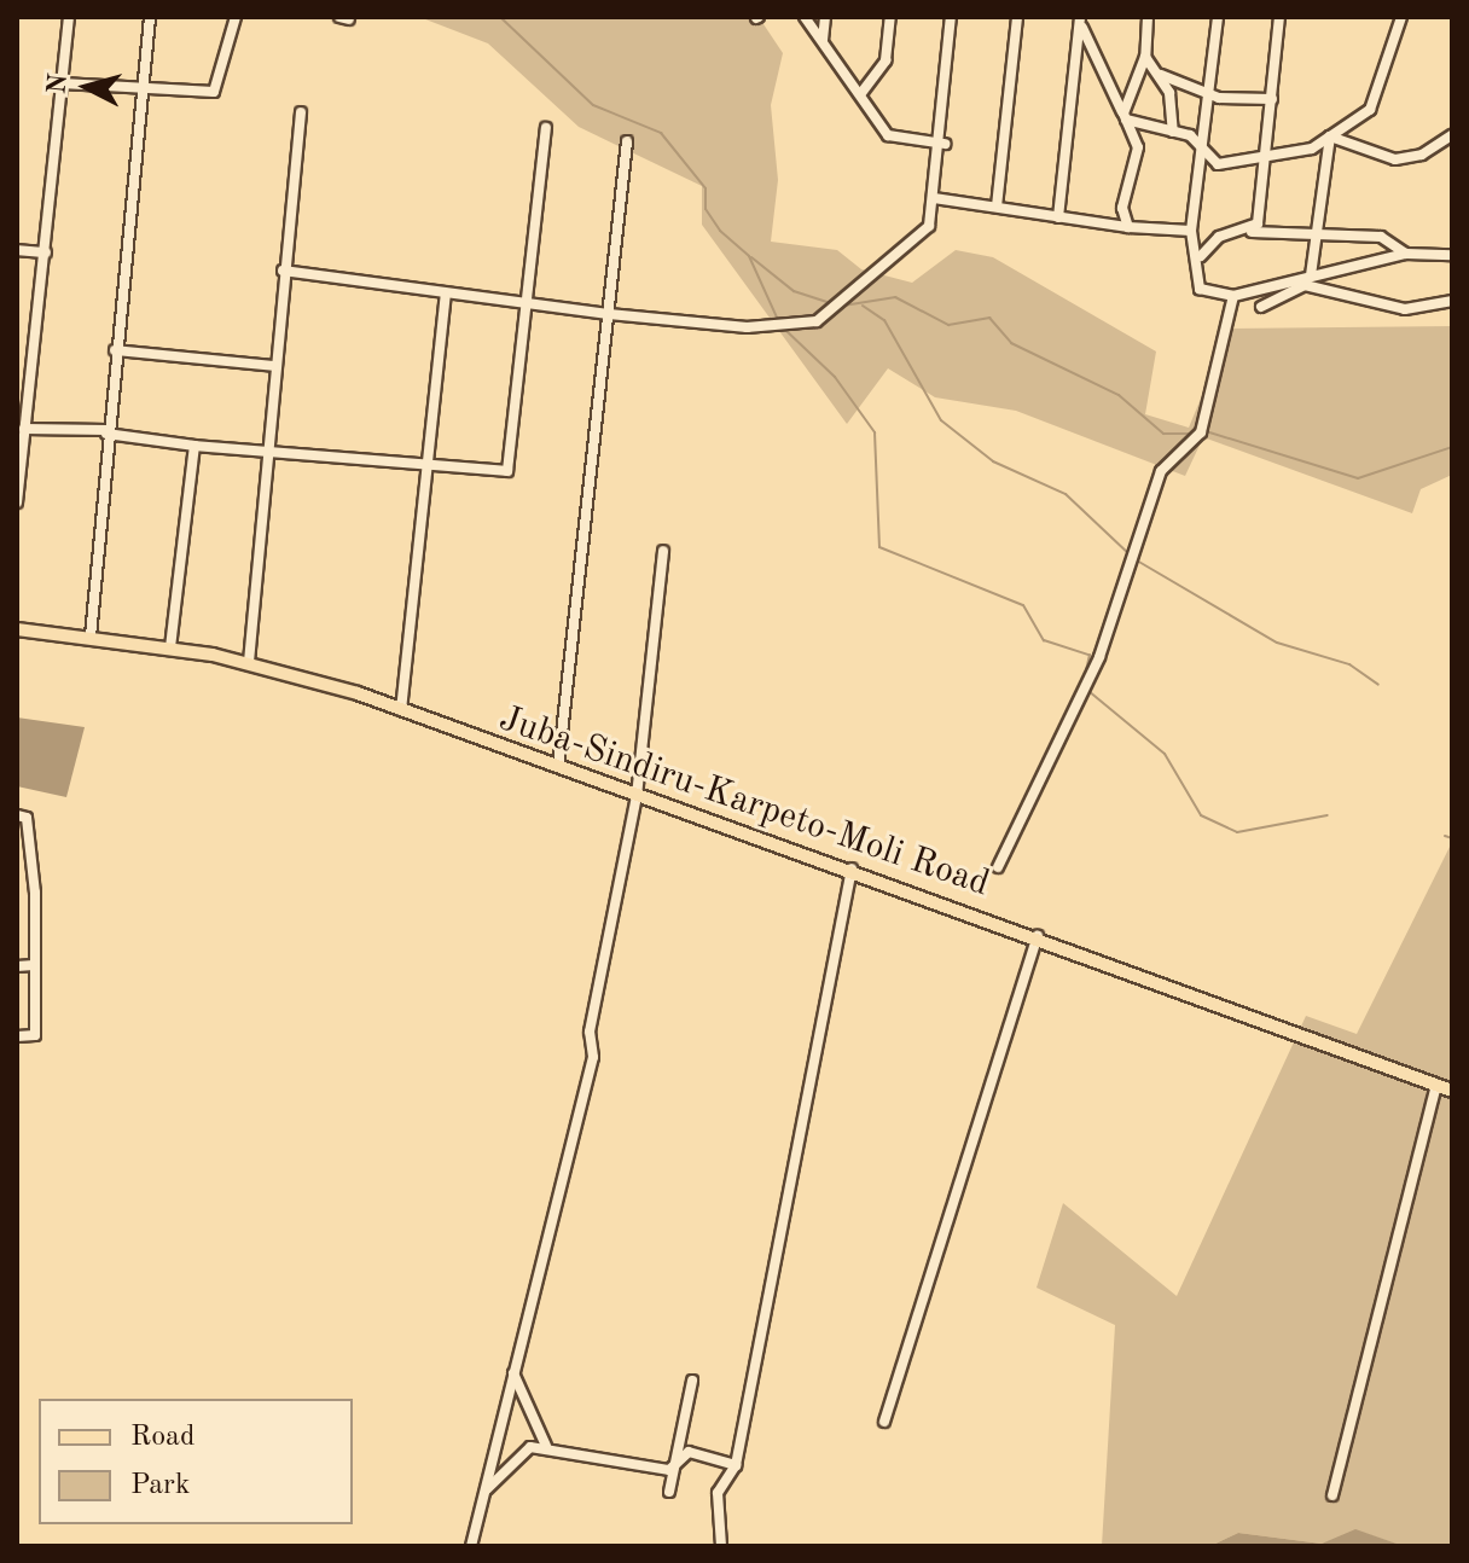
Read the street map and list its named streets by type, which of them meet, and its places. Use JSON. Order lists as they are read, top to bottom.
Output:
{
  "streets": {
    "main road": ["Juba-Sindiru-Karpeto-Moli Road"]
  },
  "legend": ["Road", "Park"],
  "north": "left"
}
